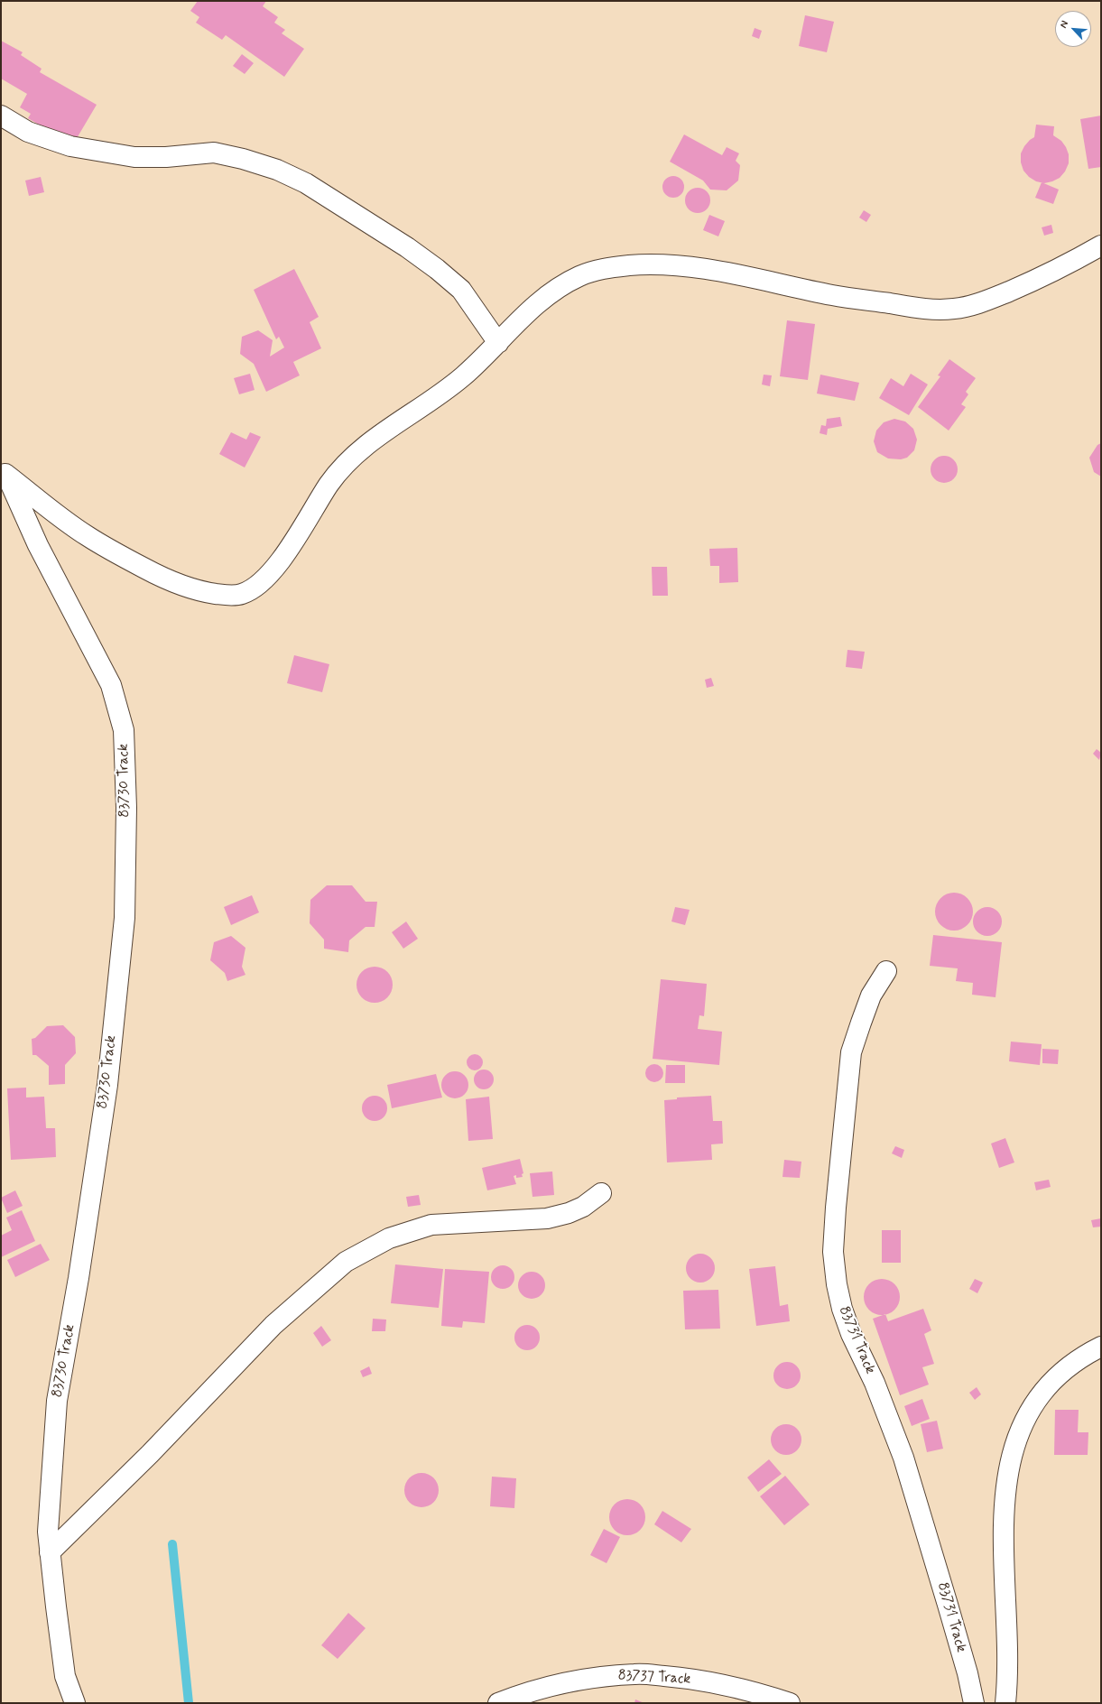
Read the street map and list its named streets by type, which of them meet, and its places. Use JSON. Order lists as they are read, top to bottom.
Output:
{
  "streets": {
    "street": ["83730 Track", "83731 Track", "83737 Track"]
  },
  "north": "top left"
}
